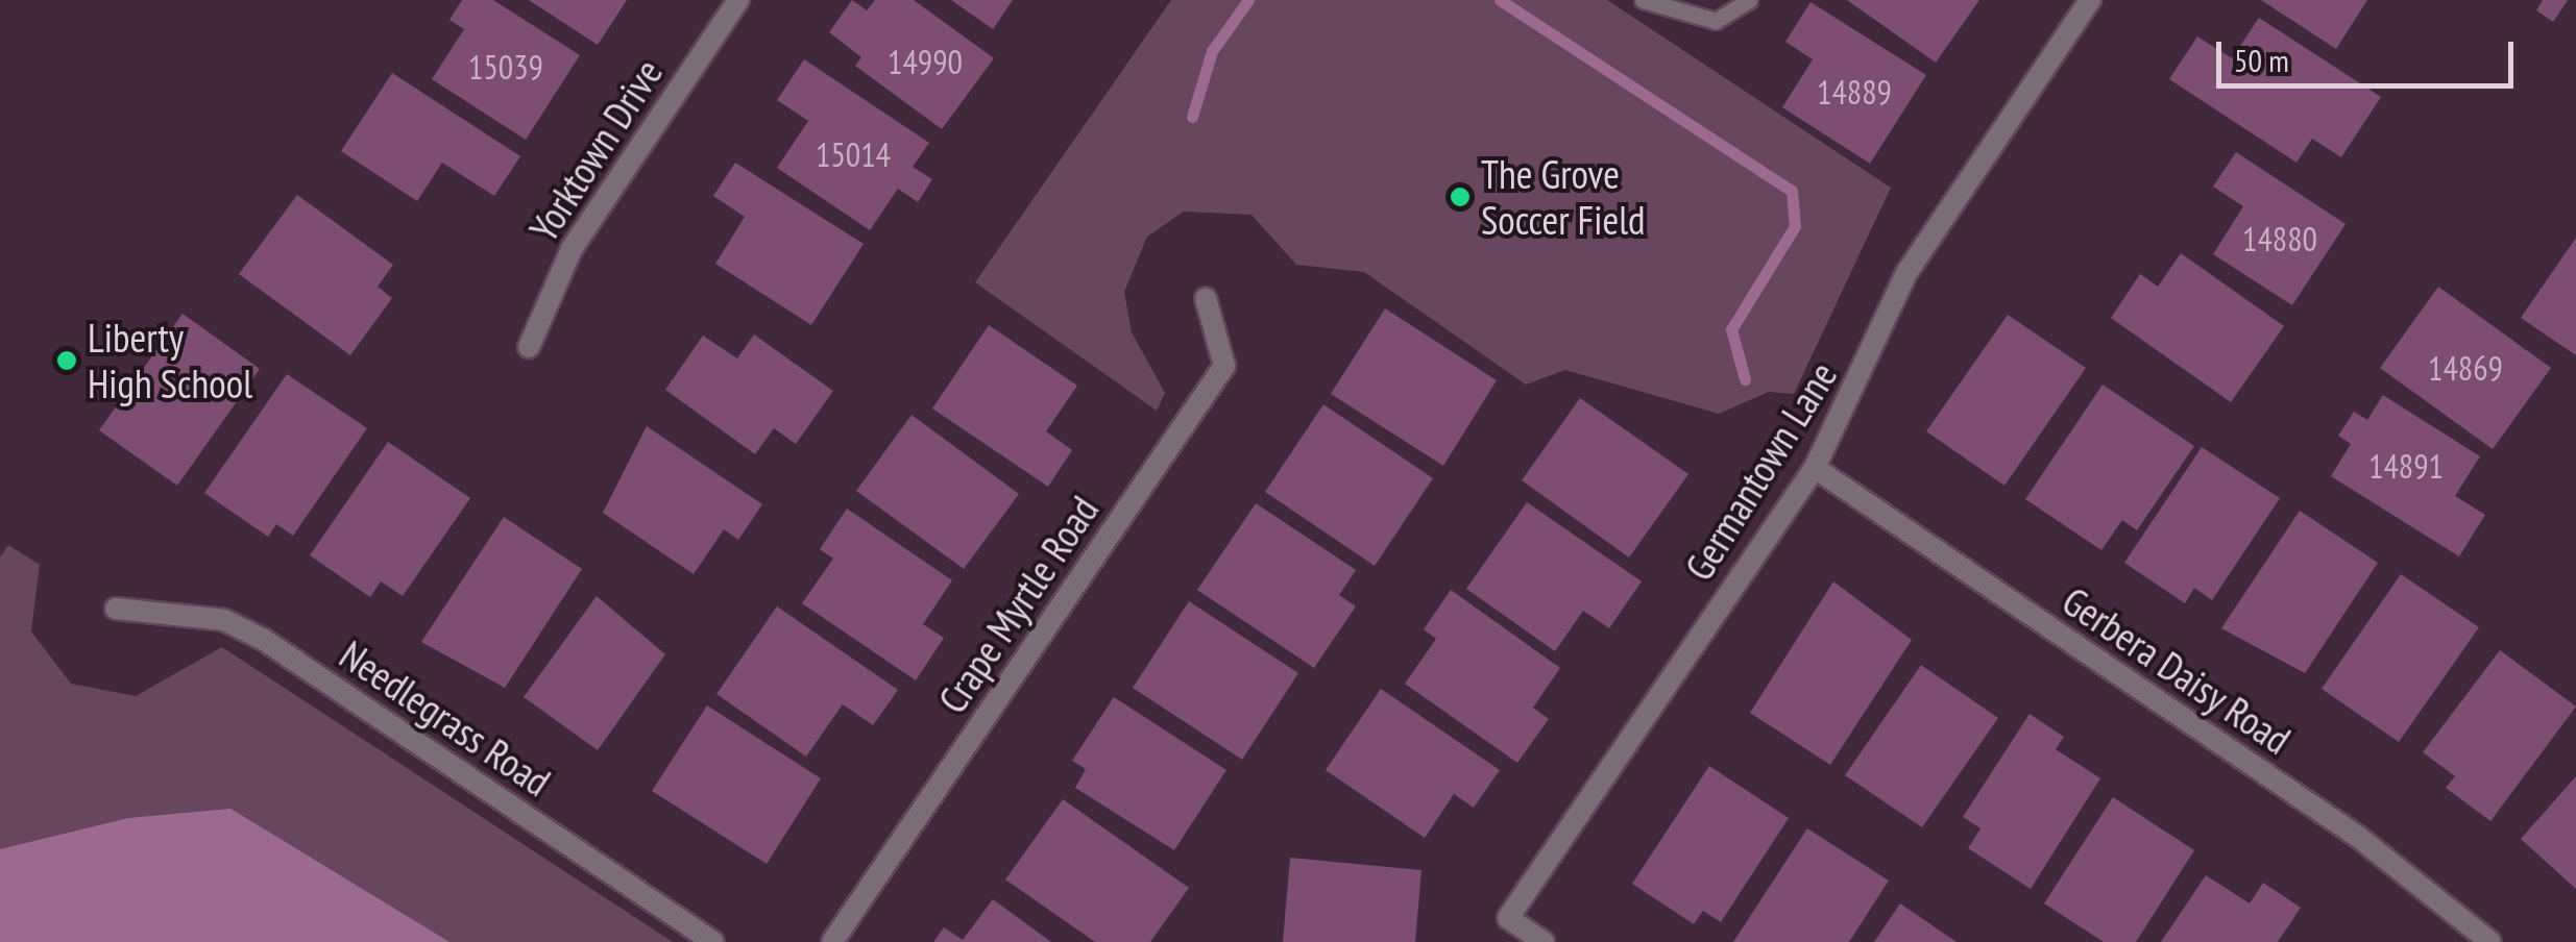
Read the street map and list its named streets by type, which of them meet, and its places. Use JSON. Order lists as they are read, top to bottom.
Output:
{
  "streets": {
    "street": [
      "Yorktown Drive",
      "Germantown Lane",
      "Crape Myrtle Road",
      "Gerbera Daisy Road",
      "Needlegrass Road"
    ]
  },
  "crossings": [
    ["Germantown Lane", "Gerbera Daisy Road"]
  ],
  "places": ["The Grove Soccer Field", "Liberty High School"],
  "house_numbers": [
    "14990",
    "15039",
    "14889",
    "15014",
    "14880",
    "14869",
    "14891"
  ],
  "scale_bar": "50 m"
}
